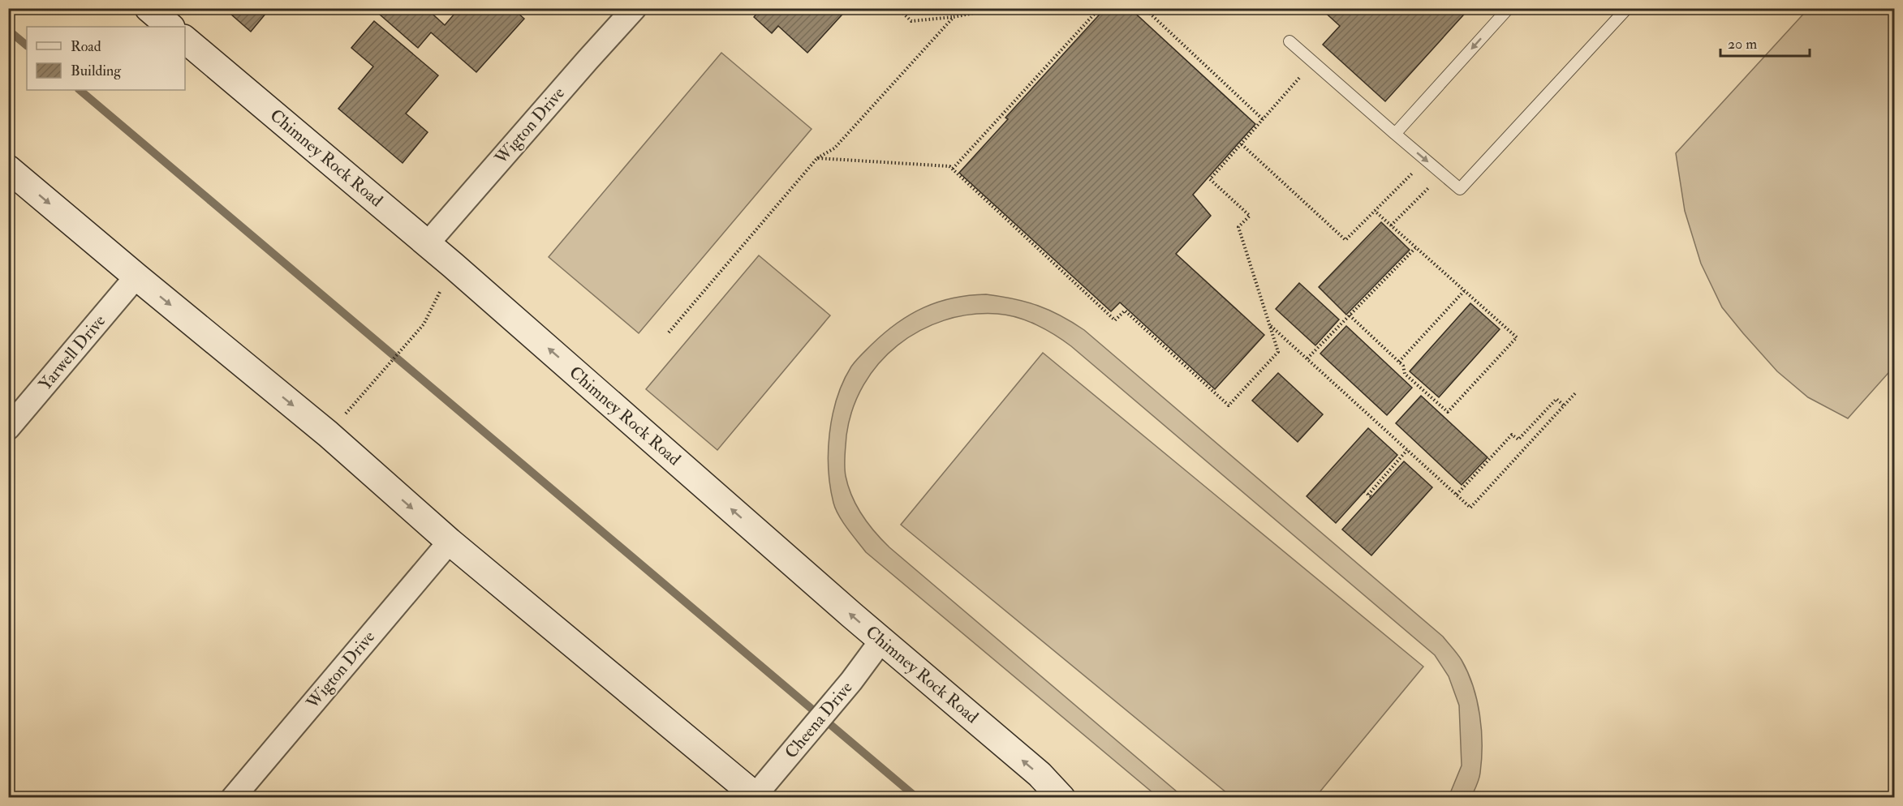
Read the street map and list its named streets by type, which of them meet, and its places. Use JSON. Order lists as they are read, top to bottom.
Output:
{
  "streets": {
    "main road": ["Chimney Rock Road"],
    "street": ["Wigton Drive", "Yarwell Drive", "Cheena Drive"]
  },
  "crossings": [
    ["Wigton Drive", "Chimney Rock Road"],
    ["Chimney Rock Road", "Cheena Drive"]
  ],
  "legend": ["Road", "Building"],
  "scale_bar": "20 m"
}
